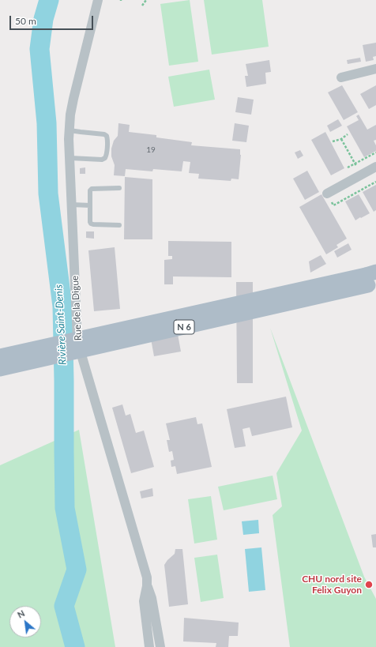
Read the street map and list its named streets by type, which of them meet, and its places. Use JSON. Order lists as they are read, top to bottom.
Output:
{
  "streets": {
    "main road": ["N 6"],
    "street": ["Rue de la Digue"]
  },
  "water": ["Rivière Saint-Denis"],
  "places": ["CHU nord site Felix Guyon"],
  "house_numbers": ["19"],
  "scale_bar": "50 m",
  "north": "top left"
}
